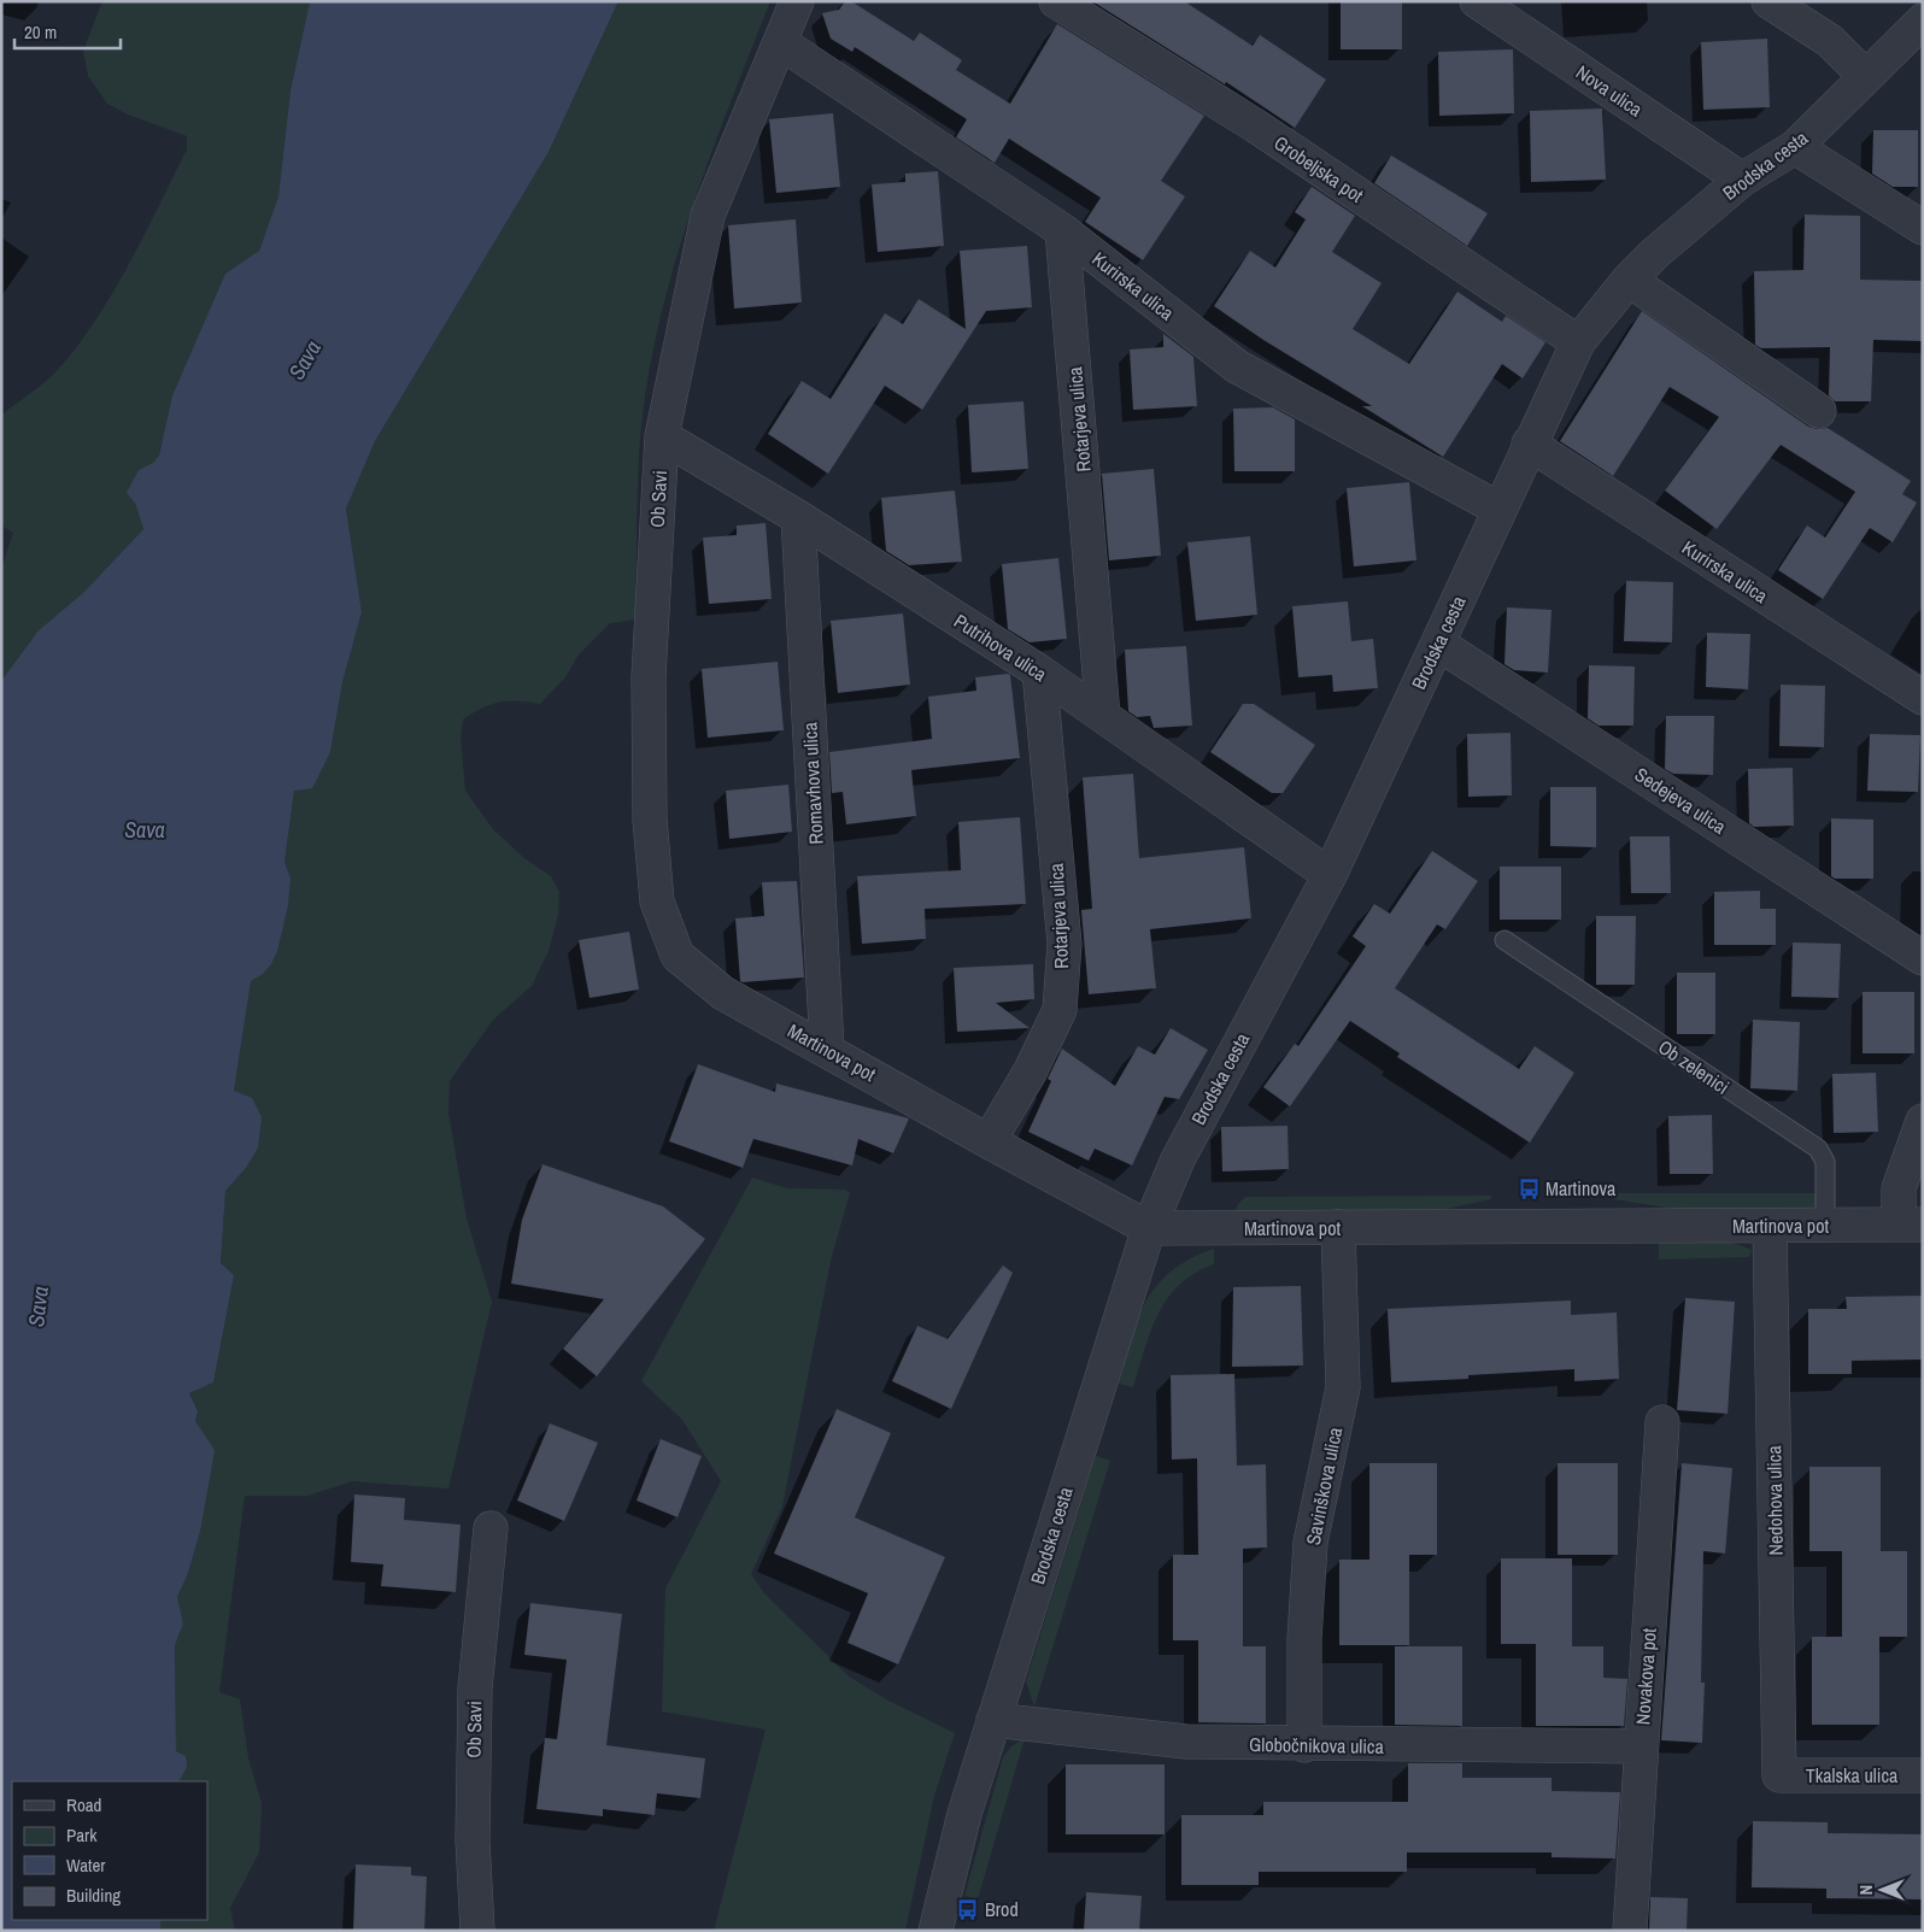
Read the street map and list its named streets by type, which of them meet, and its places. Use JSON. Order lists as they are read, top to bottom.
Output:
{
  "streets": {
    "street": [
      "Nova ulica",
      "Brodska cesta",
      "Grobeljska pot",
      "Kurirska ulica",
      "Rotarjeva ulica",
      "Ob Savi",
      "Putrihova ulica",
      "Romavhova ulica",
      "Sedejeva ulica",
      "Martinova pot",
      "Savinškova ulica",
      "Nedohova ulica",
      "Novakova pot",
      "Globočnikova ulica",
      "Tkalska ulica"
    ],
    "lane": ["Ob zelenici"]
  },
  "crossings": [
    ["Nova ulica", "Brodska cesta"],
    ["Brodska cesta", "Grobeljska pot"],
    ["Brodska cesta", "Kurirska ulica"],
    ["Brodska cesta", "Putrihova ulica"],
    ["Brodska cesta", "Sedejeva ulica"],
    ["Brodska cesta", "Martinova pot"],
    ["Brodska cesta", "Globočnikova ulica"],
    ["Kurirska ulica", "Rotarjeva ulica"],
    ["Kurirska ulica", "Ob Savi"],
    ["Rotarjeva ulica", "Putrihova ulica"],
    ["Rotarjeva ulica", "Martinova pot"],
    ["Ob Savi", "Putrihova ulica"],
    ["Ob Savi", "Martinova pot"],
    ["Putrihova ulica", "Romavhova ulica"],
    ["Romavhova ulica", "Martinova pot"],
    ["Martinova pot", "Ob zelenici"],
    ["Martinova pot", "Savinškova ulica"],
    ["Martinova pot", "Nedohova ulica"],
    ["Savinškova ulica", "Globočnikova ulica"],
    ["Nedohova ulica", "Tkalska ulica"],
    ["Novakova pot", "Globočnikova ulica"]
  ],
  "water": ["Sava"],
  "places": {
    "bus stop": ["Martinova", "Brod"]
  },
  "legend": [
    "Road",
    "Park",
    "Water",
    "Building"
  ],
  "scale_bar": "20 m",
  "north": "left"
}
